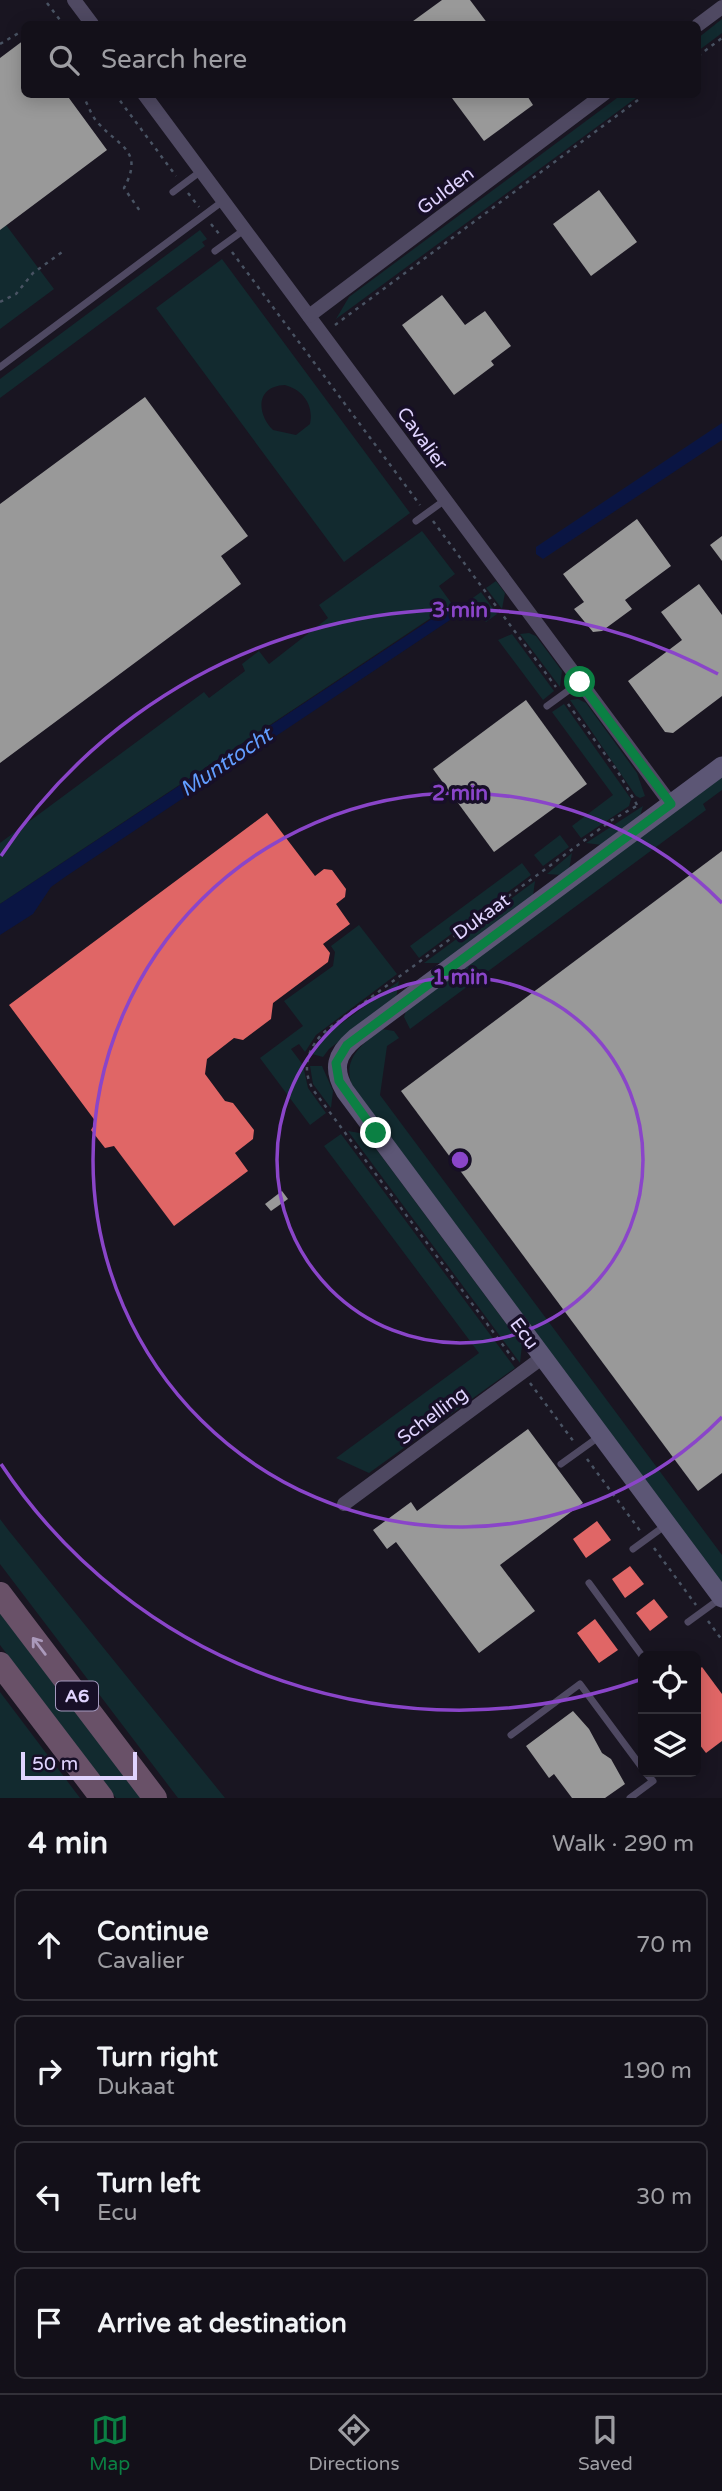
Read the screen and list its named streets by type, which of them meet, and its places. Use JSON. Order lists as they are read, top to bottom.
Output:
{
  "streets": {
    "highway": ["A6"],
    "street": [
      "Gulden",
      "Cavalier",
      "Dukaat",
      "Ecu",
      "Schelling"
    ]
  },
  "crossings": [
    ["Gulden", "Cavalier"],
    ["Cavalier", "Dukaat"],
    ["Dukaat", "Ecu"],
    ["Ecu", "Schelling"]
  ],
  "water": ["Munttocht"],
  "scale_bar": "50 m",
  "page": {
    "search": "Search here",
    "scale": "50 m",
    "heading": ["4 min", "Walk · 290 m"],
    "list": [
      ["Continue", "Cavalier", "70 m"],
      ["Turn right", "Dukaat", "190 m"],
      ["Turn left", "Ecu", "30 m"],
      "Arrive at destination"
    ],
    "nav": ["Map", "Directions", "Saved"]
  },
  "rings": ["3 min", "2 min", "1 min"]
}
